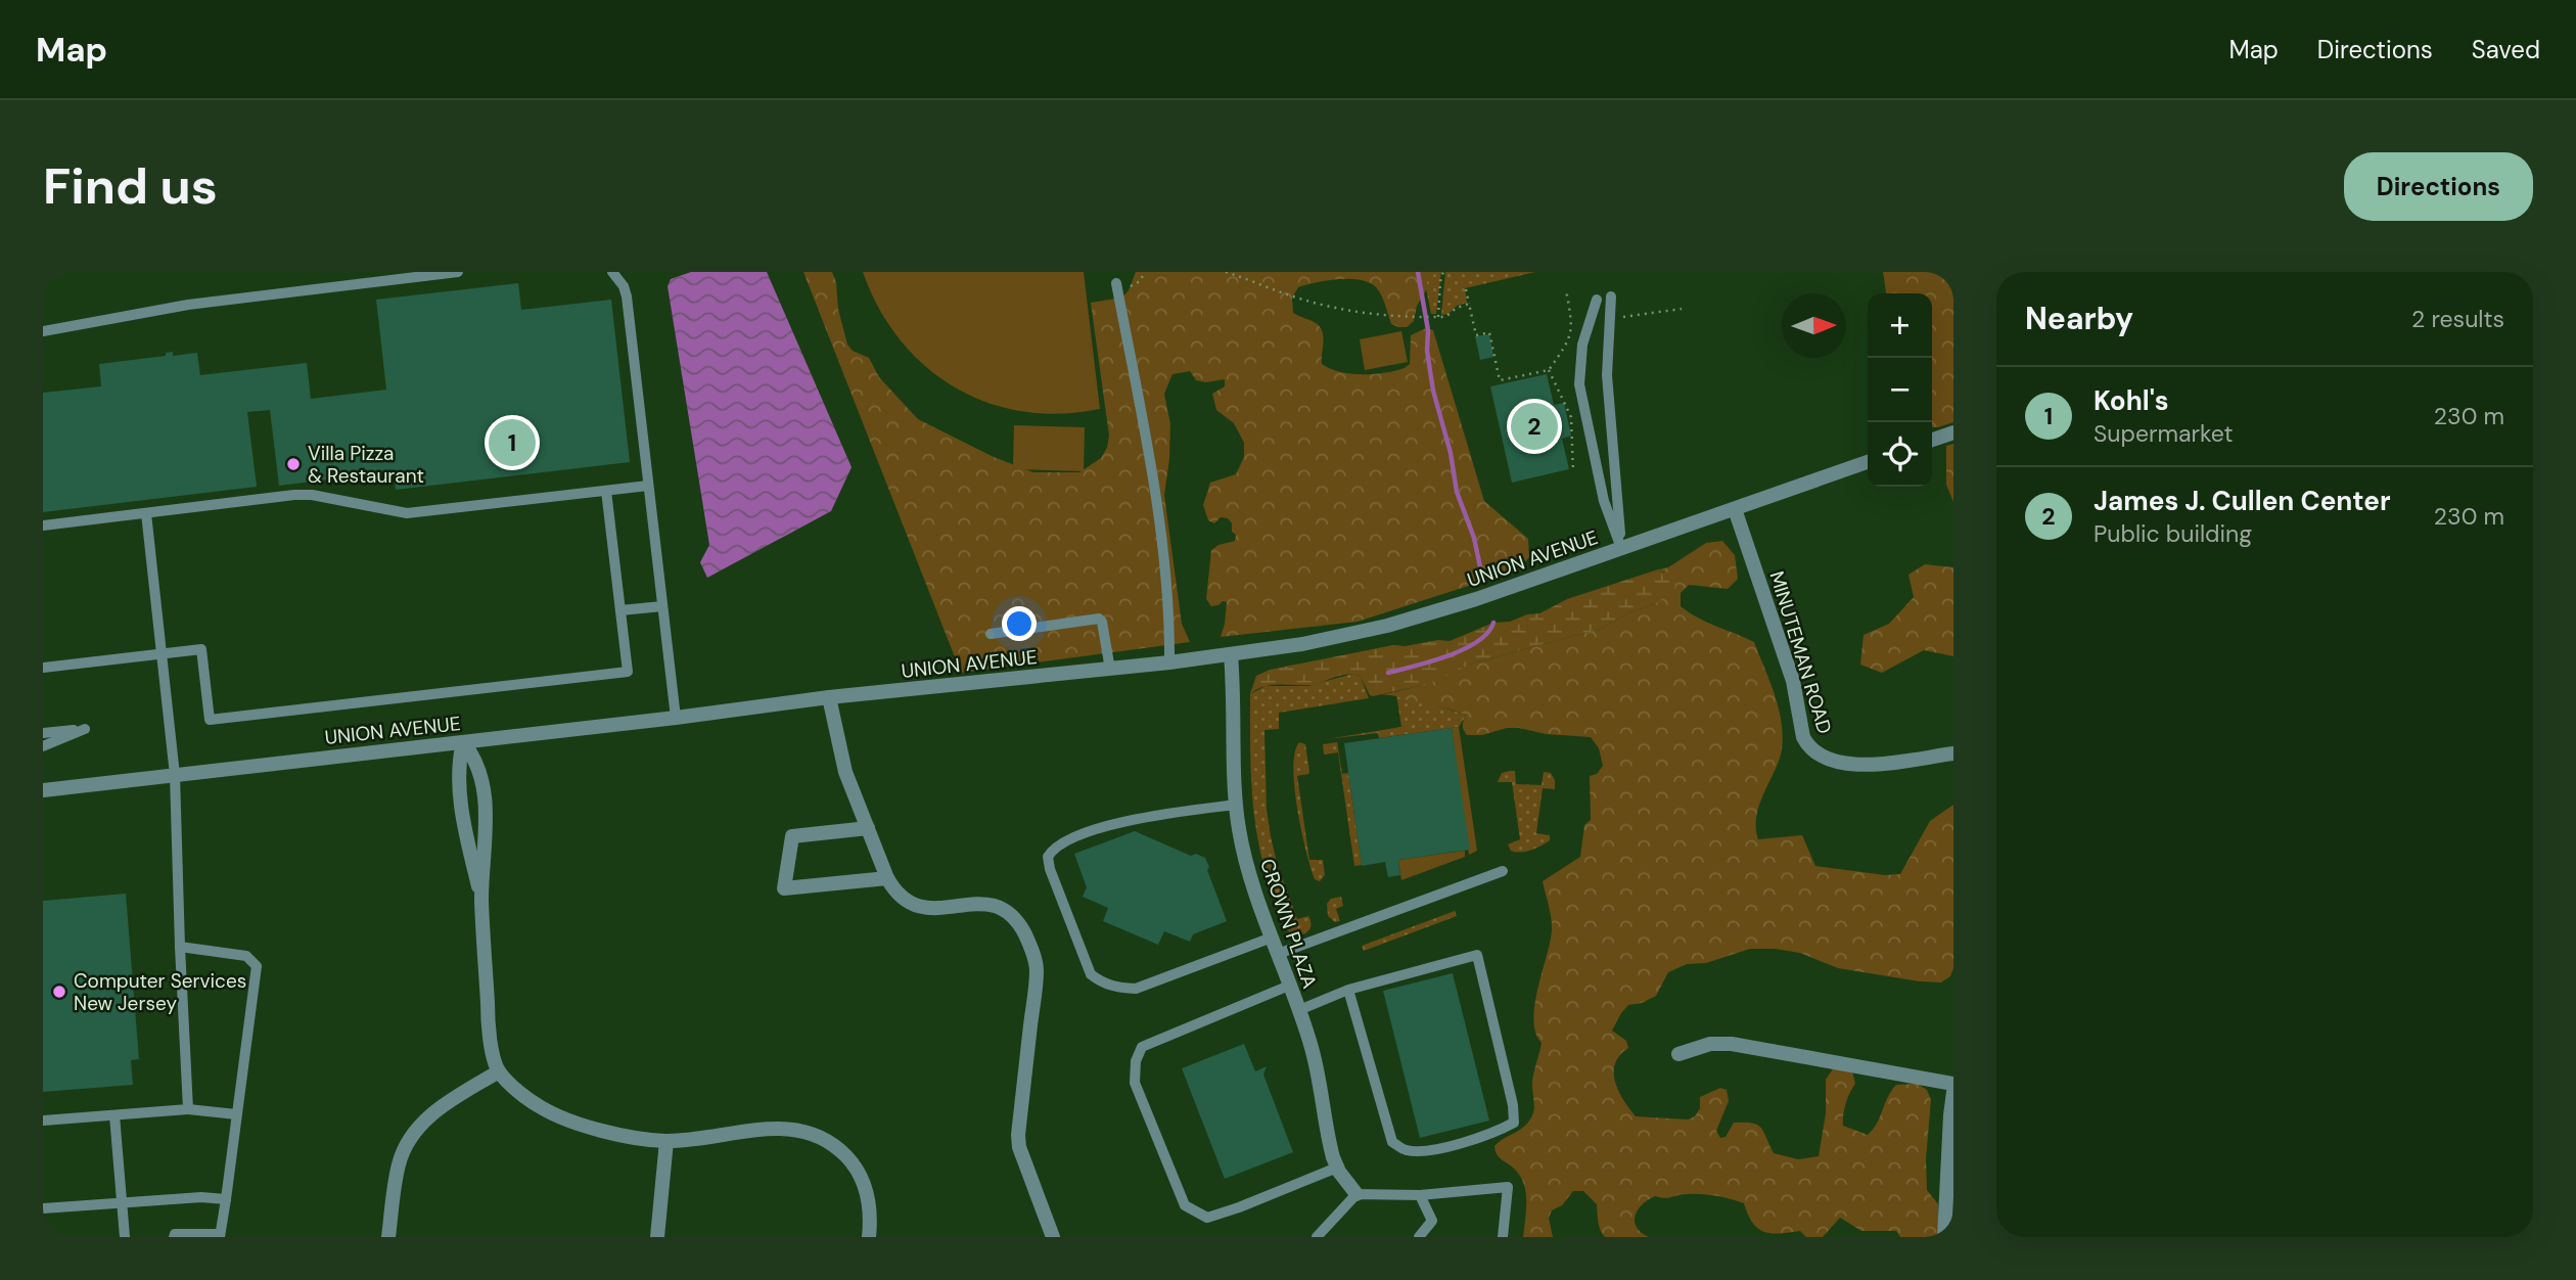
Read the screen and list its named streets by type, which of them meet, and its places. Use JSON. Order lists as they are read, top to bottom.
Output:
{
  "streets": {
    "street": ["UNION AVENUE", "MINUTEMAN ROAD", "CROWN PLAZA"]
  },
  "crossings": [
    ["UNION AVENUE", "MINUTEMAN ROAD"],
    ["UNION AVENUE", "CROWN PLAZA"]
  ],
  "places": ["Villa Pizza & Restaurant", "Computer Services New Jersey"],
  "north": "right",
  "page": {
    "header": "Map",
    "nav": ["Map", "Directions", "Saved"],
    "buttons": "Directions",
    "title": "Find us",
    "heading": ["Nearby", "2 results"],
    "map_buttons": ["+", "−"],
    "list": [
      {
        "mark": "1",
        "name": "Kohl's",
        "note": "Supermarket",
        "value": "230 m"
      },
      {
        "mark": "2",
        "name": "James J. Cullen Center",
        "note": "Public building",
        "value": "230 m"
      }
    ],
    "pins": ["2", "1"]
  }
}
